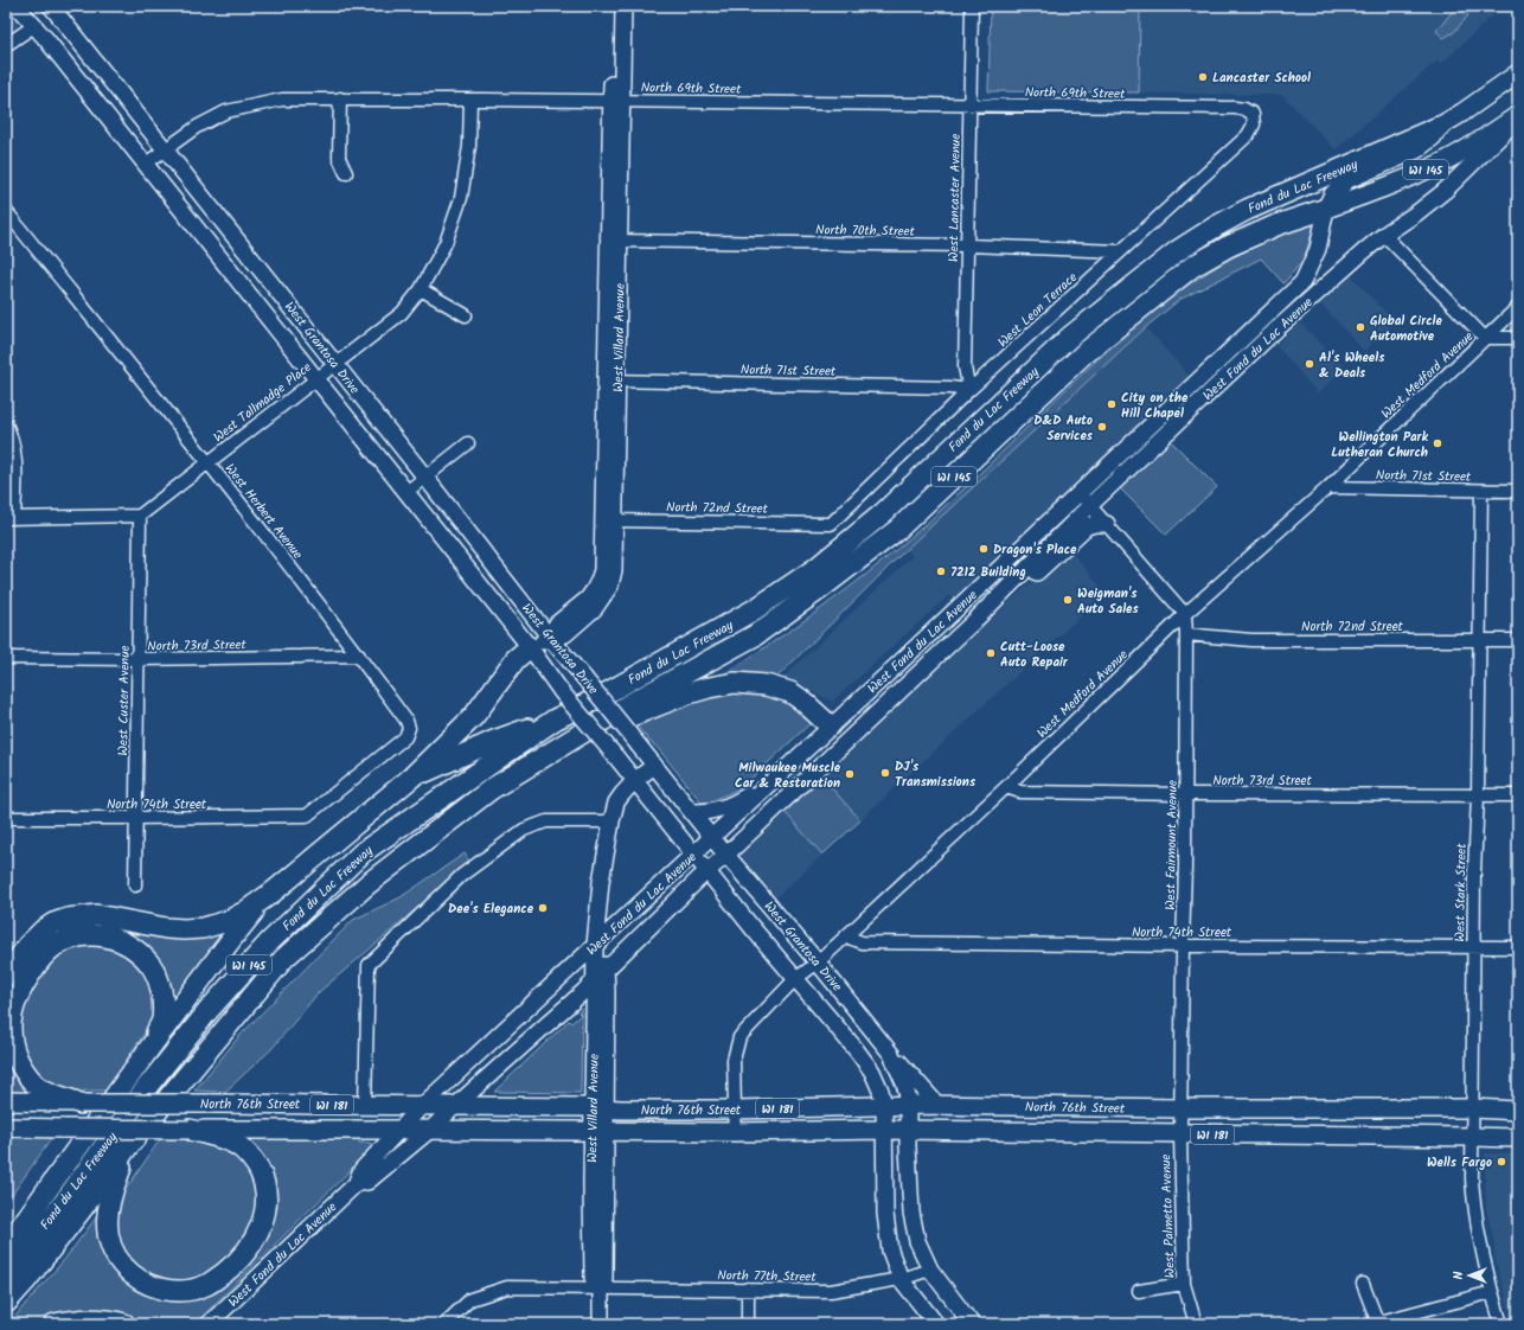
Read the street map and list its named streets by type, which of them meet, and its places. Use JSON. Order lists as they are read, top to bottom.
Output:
{
  "streets": {
    "highway": ["WI 145", "Fond du Lac Freeway"],
    "main road": ["West Fond du Lac Avenue", "North 76th Street", "WI 181"],
    "street": [
      "North 69th Street",
      "West Lancaster Avenue",
      "North 70th Street",
      "West Leon Terrace",
      "West Villard Avenue",
      "West Grantosa Drive",
      "North 71st Street",
      "West Medford Avenue",
      "West Tallmadge Place",
      "North 72nd Street",
      "West Herbert Avenue",
      "North 73rd Street",
      "West Custer Avenue",
      "North 74th Street",
      "West Fairmount Avenue",
      "West Stark Street",
      "West Palmetto Avenue",
      "North 77th Street"
    ]
  },
  "crossings": [
    ["North 69th Street", "West Lancaster Avenue"],
    ["North 69th Street", "West Leon Terrace"],
    ["North 69th Street", "West Villard Avenue"],
    ["North 69th Street", "West Grantosa Drive"],
    ["North 69th Street", "West Tallmadge Place"],
    ["WI 145", "Fond du Lac Freeway"],
    ["Fond du Lac Freeway", "West Fond du Lac Avenue"],
    ["West Lancaster Avenue", "North 70th Street"],
    ["West Lancaster Avenue", "West Leon Terrace"],
    ["West Lancaster Avenue", "North 71st Street"],
    ["North 70th Street", "West Leon Terrace"],
    ["North 70th Street", "West Villard Avenue"],
    ["West Leon Terrace", "North 71st Street"],
    ["West Leon Terrace", "North 72nd Street"],
    ["West Villard Avenue", "West Grantosa Drive"],
    ["West Villard Avenue", "West Fond du Lac Avenue"],
    ["West Villard Avenue", "North 71st Street"],
    ["West Villard Avenue", "North 72nd Street"],
    ["West Villard Avenue", "North 76th Street"],
    ["West Villard Avenue", "North 77th Street"],
    ["West Grantosa Drive", "West Fond du Lac Avenue"],
    ["West Grantosa Drive", "West Medford Avenue"],
    ["West Grantosa Drive", "West Tallmadge Place"],
    ["West Grantosa Drive", "North 76th Street"],
    ["West Grantosa Drive", "North 77th Street"],
    ["West Fond du Lac Avenue", "North 76th Street"],
    ["North 71st Street", "West Medford Avenue"],
    ["North 71st Street", "West Stark Street"],
    ["West Medford Avenue", "North 73rd Street"],
    ["West Medford Avenue", "North 74th Street"],
    ["West Medford Avenue", "West Fairmount Avenue"],
    ["West Medford Avenue", "North 76th Street"],
    ["West Tallmadge Place", "West Herbert Avenue"],
    ["West Tallmadge Place", "West Custer Avenue"],
    ["North 72nd Street", "West Fairmount Avenue"],
    ["North 72nd Street", "West Stark Street"],
    ["West Herbert Avenue", "North 73rd Street"],
    ["West Herbert Avenue", "North 74th Street"],
    ["North 73rd Street", "West Custer Avenue"],
    ["North 73rd Street", "West Fairmount Avenue"],
    ["North 73rd Street", "West Stark Street"],
    ["West Custer Avenue", "North 74th Street"],
    ["North 74th Street", "West Fairmount Avenue"],
    ["North 74th Street", "West Stark Street"],
    ["West Fairmount Avenue", "North 76th Street"],
    ["West Fairmount Avenue", "West Palmetto Avenue"],
    ["West Stark Street", "North 76th Street"],
    ["North 76th Street", "West Palmetto Avenue"]
  ],
  "places": [
    "Lancaster School",
    "Global Circle Automotive",
    "Al's Wheels & Deals",
    "City on the Hill Chapel",
    "D&D Auto Services",
    "Wellington Park Lutheran Church",
    "Dragon's Place",
    "7212 Building",
    "Weigman's Auto Sales",
    "Cutt-Loose Auto Repair",
    "DJ's Transmissions",
    "Milwaukee Muscle Car & Restoration",
    "Dee's Elegance",
    "Wells Fargo"
  ],
  "north": "left"
}
